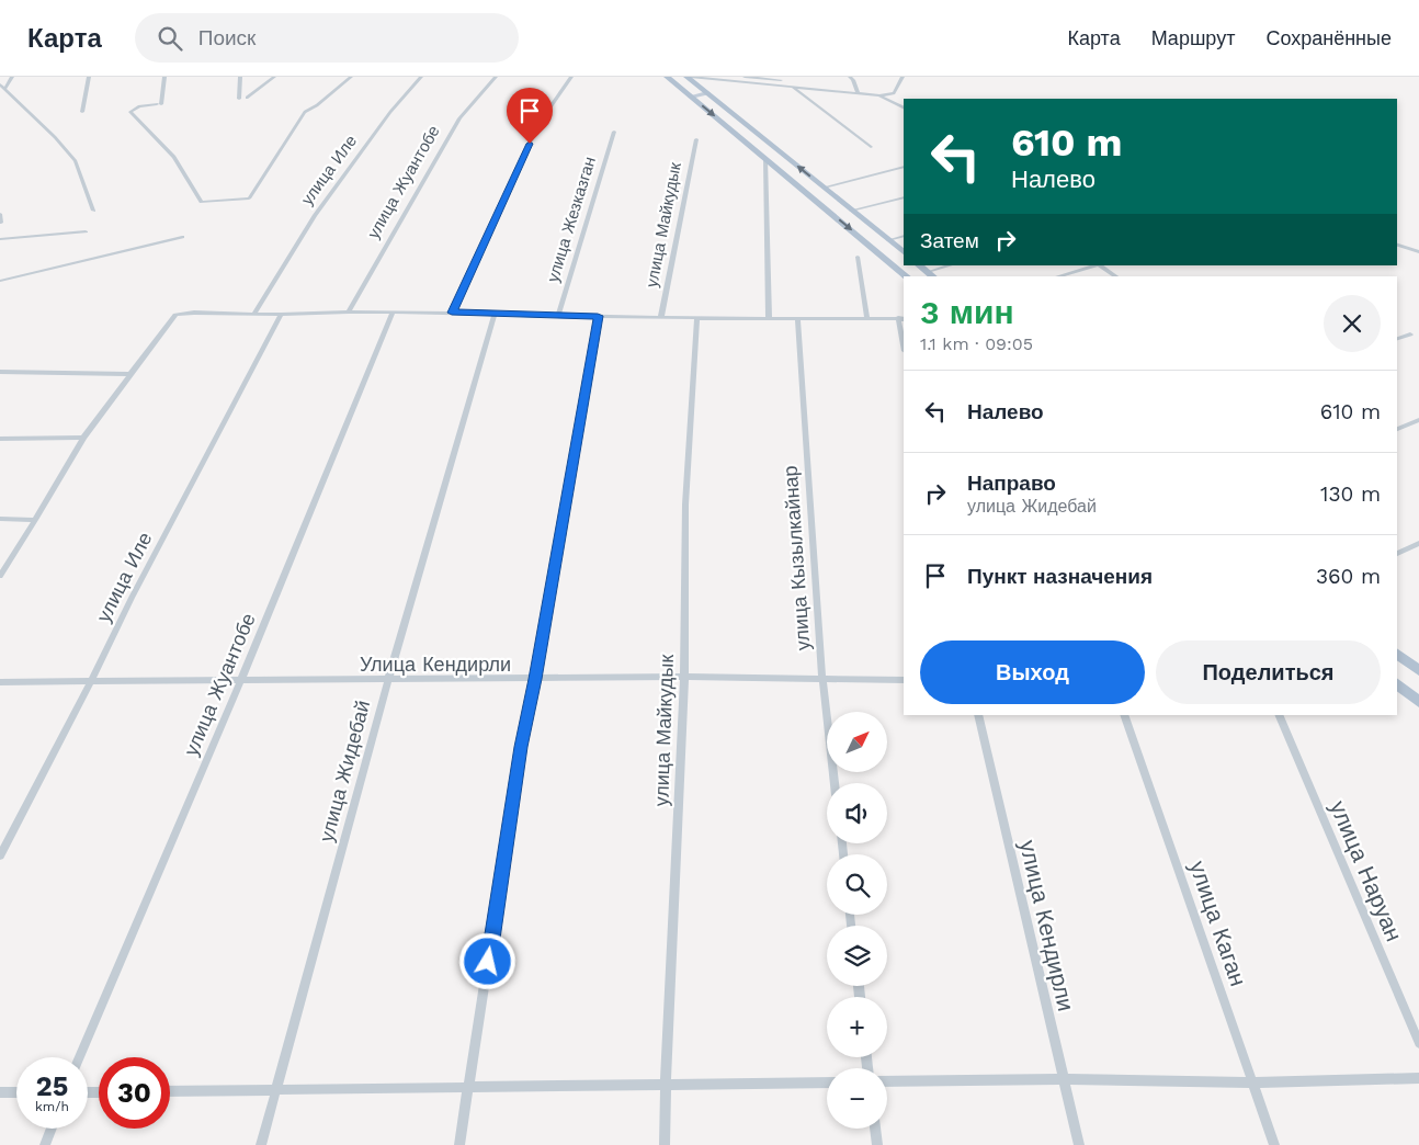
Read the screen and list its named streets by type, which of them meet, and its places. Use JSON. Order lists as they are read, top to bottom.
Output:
{
  "streets": {
    "street": [
      "улица Иле",
      "улица Жуантобе",
      "улица Жезказган",
      "улица Майкудык",
      "улица Кызылкайнар",
      "Улица Кендирли",
      "улица Жидебай",
      "улица Наруан",
      "улица Каган",
      "улица Кендирли"
    ]
  },
  "crossings": [
    ["улица Иле", "Улица Кендирли"],
    ["улица Жуантобе", "Улица Кендирли"],
    ["улица Майкудык", "Улица Кендирли"],
    ["улица Кызылкайнар", "Улица Кендирли"],
    ["Улица Кендирли", "улица Жидебай"]
  ],
  "north": "top right",
  "page": {
    "header": "Карта",
    "search": "Поиск",
    "nav": ["Карта", "Маршрут", "Сохранённые"],
    "turn": ["610 m", "Налево"],
    "then": "Затем",
    "heading": ["3 мин", "1.1 km · 09:05"],
    "list": [
      {
        "name": "Налево",
        "value": "610 m"
      },
      {
        "name": "Направо",
        "note": "улица Жидебай",
        "value": "130 m"
      },
      {
        "name": "Пункт назначения",
        "value": "360 m"
      }
    ],
    "buttons": ["Выход", "Поделиться"],
    "map_buttons": ["+", "−"],
    "speed": "25 km/h",
    "limit": "30"
  }
}
